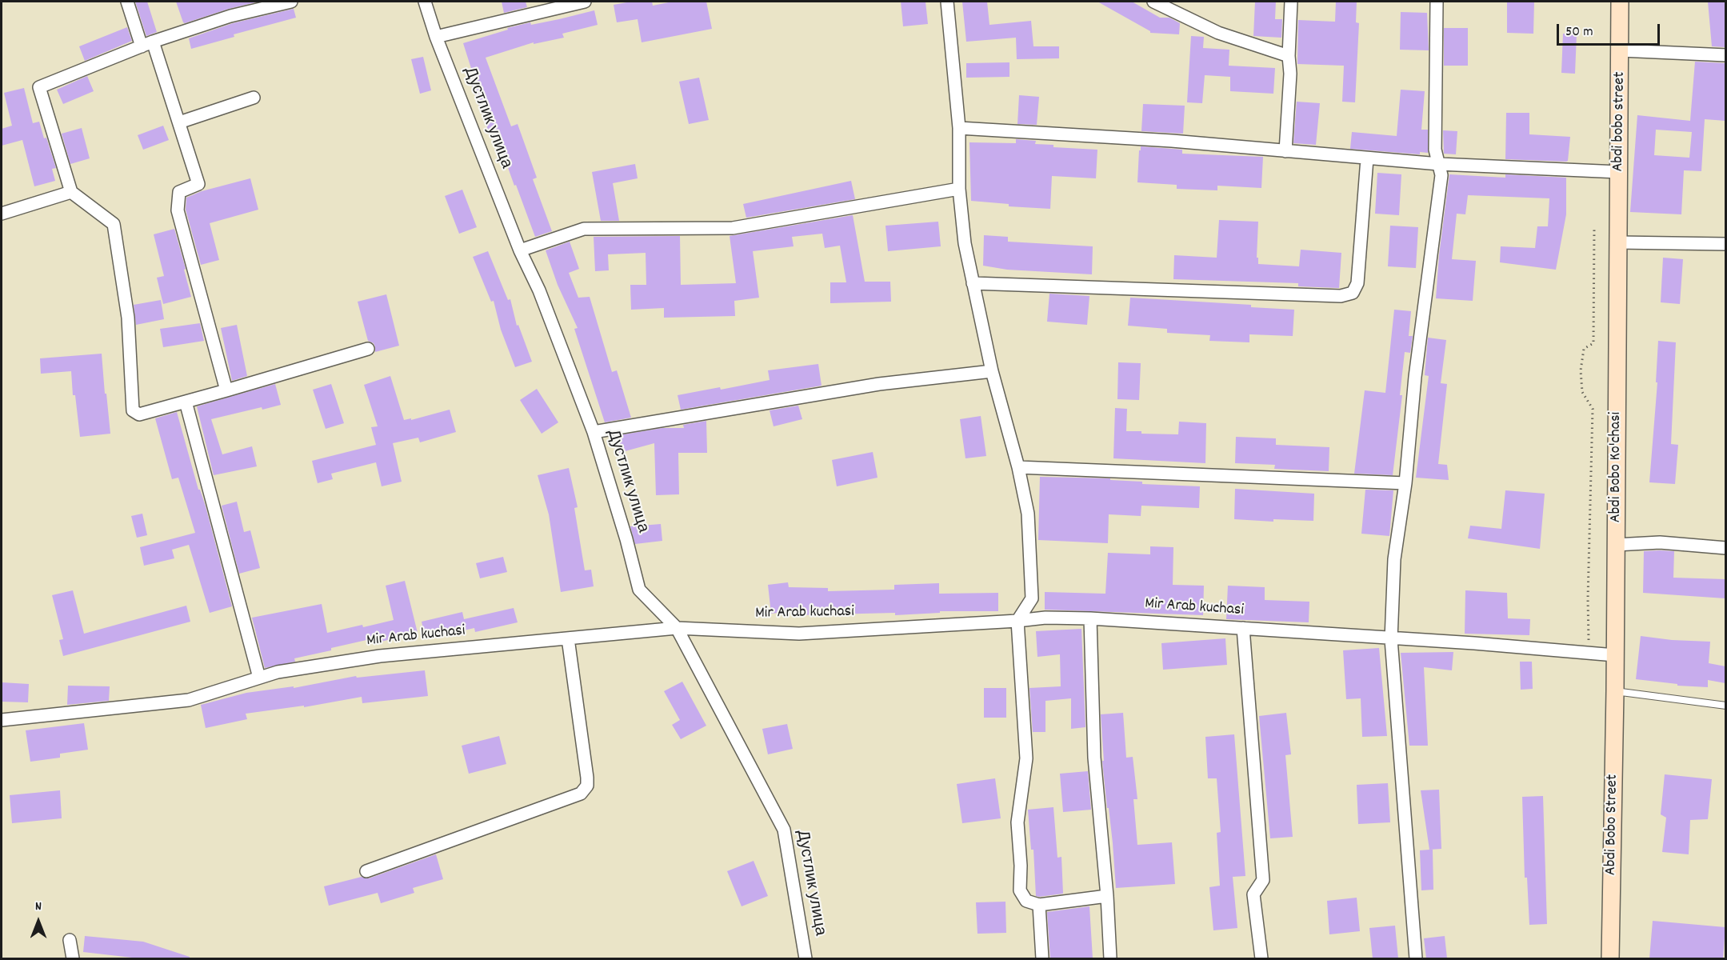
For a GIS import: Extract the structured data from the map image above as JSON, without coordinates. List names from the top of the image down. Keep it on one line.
{"streets":{"main road":["Abdi bobo street","Abdi Bobo Ko'chasi","Abdi Bobo Street"],"street":["Дустлик улица","Mir Arab kuchasi"]},"crossings":[["Дустлик улица","Mir Arab kuchasi"],["Abdi bobo street","Abdi Bobo Ko'chasi"],["Abdi Bobo Ko'chasi","Mir Arab kuchasi"],["Abdi Bobo Ko'chasi","Abdi Bobo Street"]],"scale_bar":"50 m","north":"top"}
